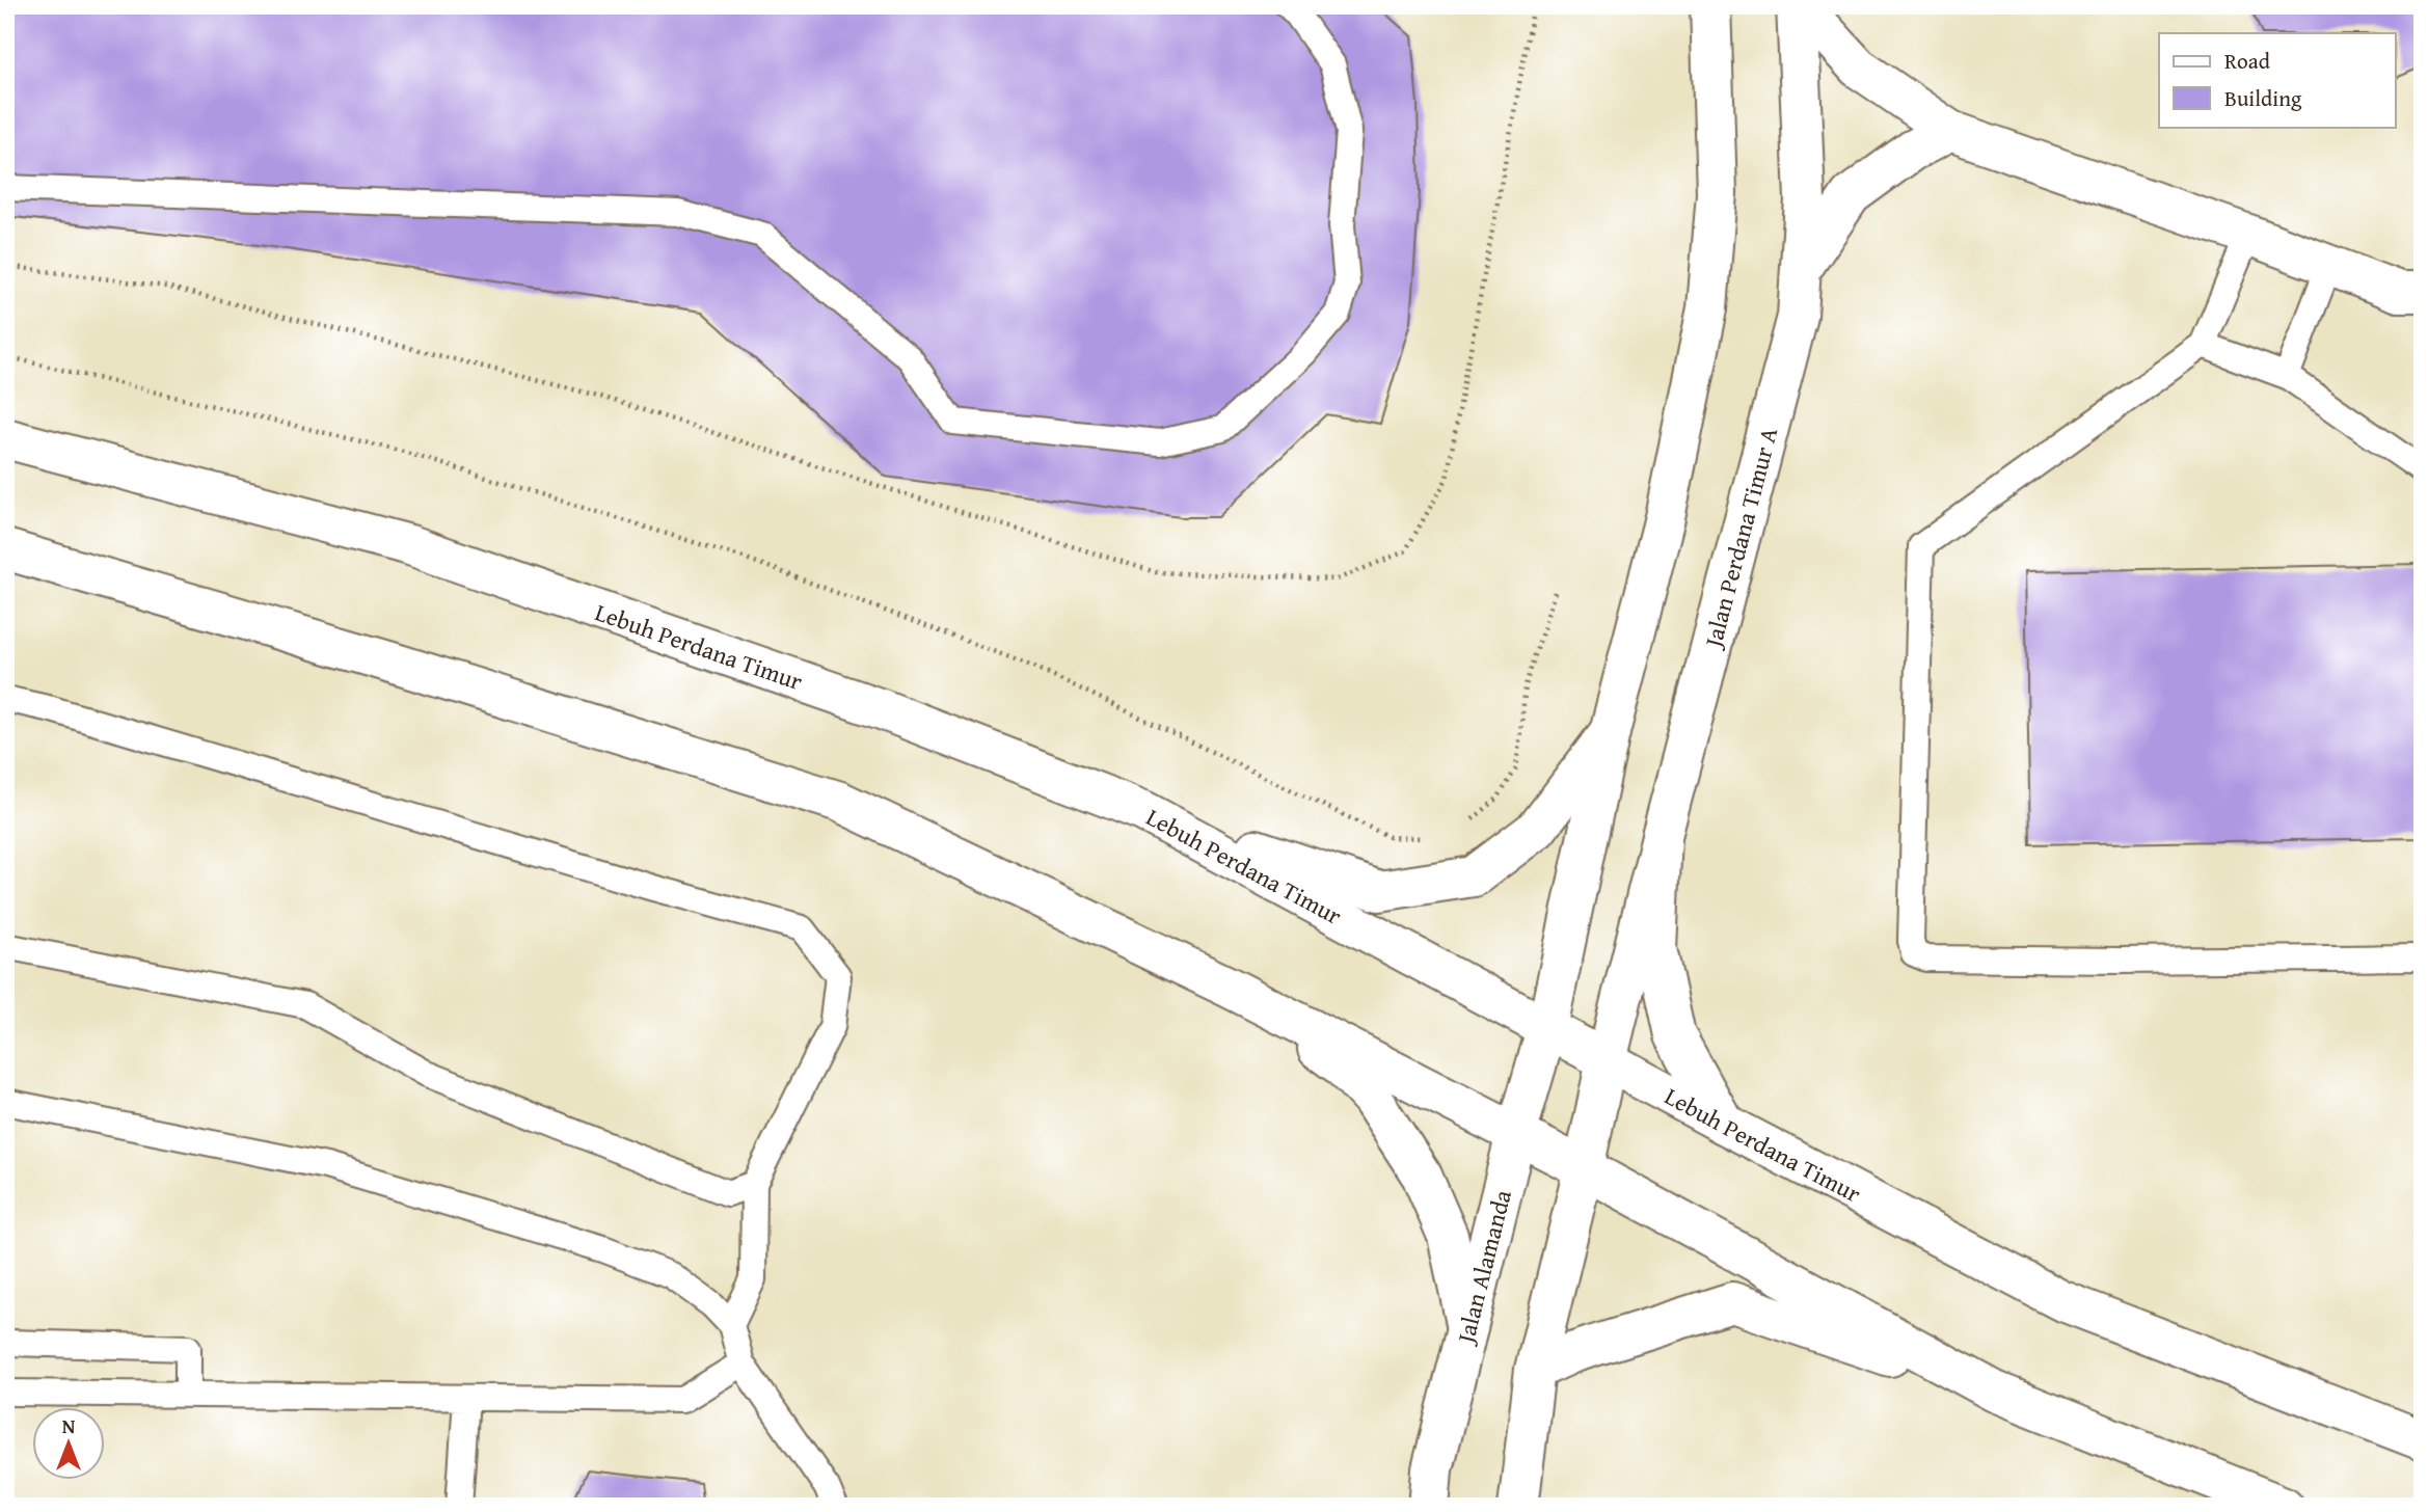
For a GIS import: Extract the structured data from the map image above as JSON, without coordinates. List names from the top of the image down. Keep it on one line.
{"streets":{"main road":["Jalan Perdana Timur A","Lebuh Perdana Timur","Jalan Alamanda"]},"crossings":[["Jalan Perdana Timur A","Lebuh Perdana Timur"],["Lebuh Perdana Timur","Jalan Alamanda"]],"legend":["Road","Building"],"north":"top"}
